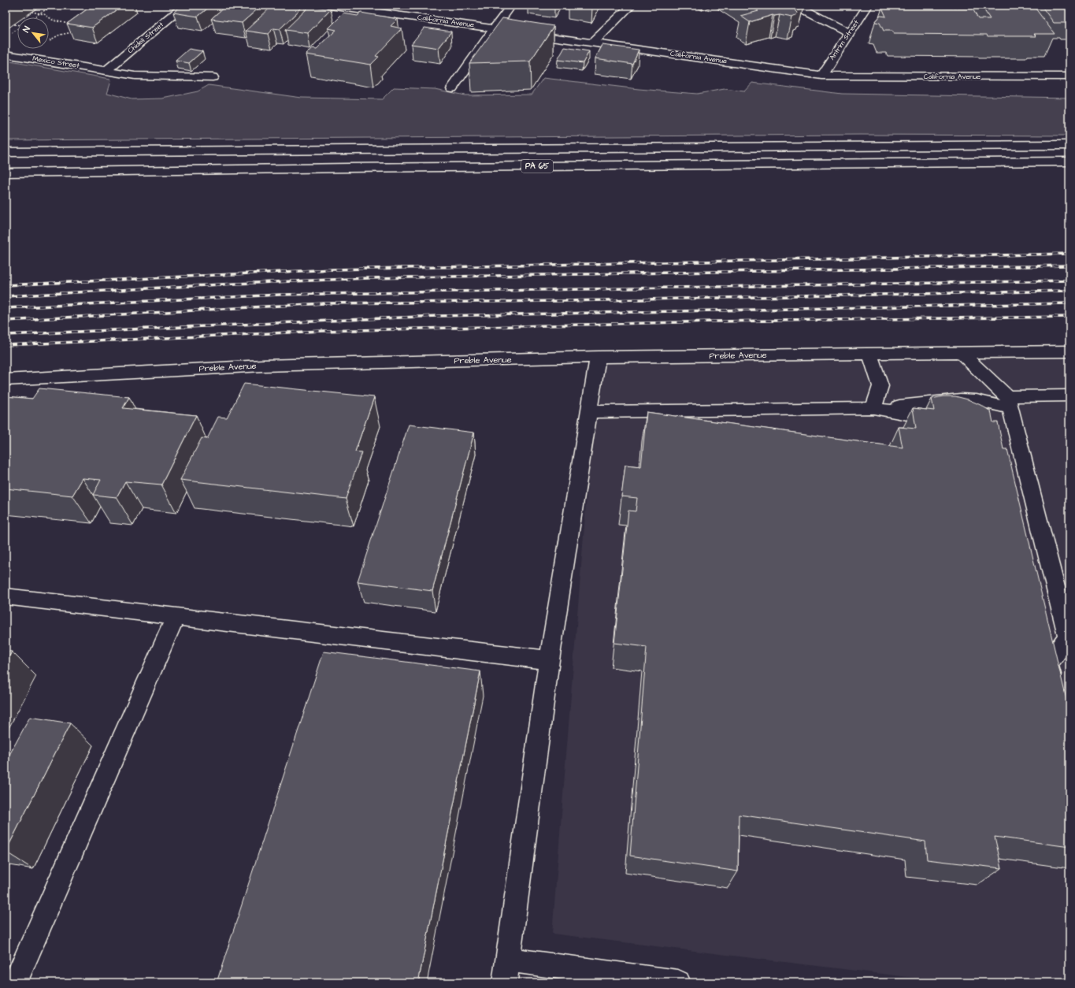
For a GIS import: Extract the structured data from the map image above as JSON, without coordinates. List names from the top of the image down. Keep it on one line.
{"streets":{"main road":["California Avenue","Chidell Street","Antrim Street","Mexico Street","PA 65","Preble Avenue"]},"crossings":[["California Avenue","Antrim Street"],["Chidell Street","Mexico Street"]],"north":"top left"}
